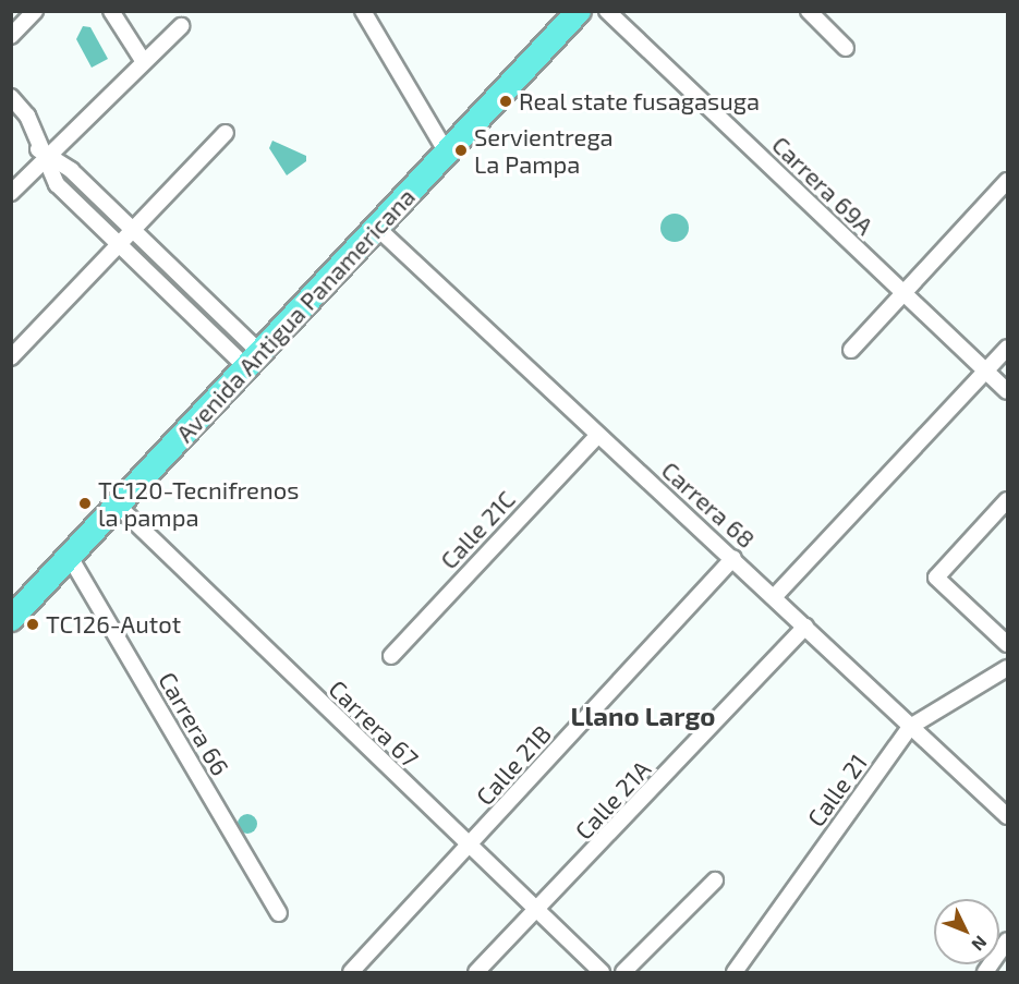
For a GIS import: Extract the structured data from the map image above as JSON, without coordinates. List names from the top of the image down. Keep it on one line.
{"streets":{"main road":["Avenida Antigua Panamericana"],"street":["Carrera 69A","Carrera 68","Calle 21C","Carrera 66","Carrera 67","Calle 21B","Calle 21","Calle 21A"]},"crossings":[["Avenida Antigua Panamericana","Carrera 68"],["Avenida Antigua Panamericana","Carrera 66"],["Avenida Antigua Panamericana","Carrera 67"],["Carrera 68","Calle 21C"],["Carrera 68","Calle 21B"],["Carrera 68","Calle 21"],["Carrera 68","Calle 21A"],["Carrera 67","Calle 21B"],["Carrera 67","Calle 21A"]],"districts":["Llano Largo"],"places":["Real state fusagasuga","Servientrega La Pampa","TC120-Tecnifrenos la pampa","TC126-Autot"],"north":"bottom right"}
